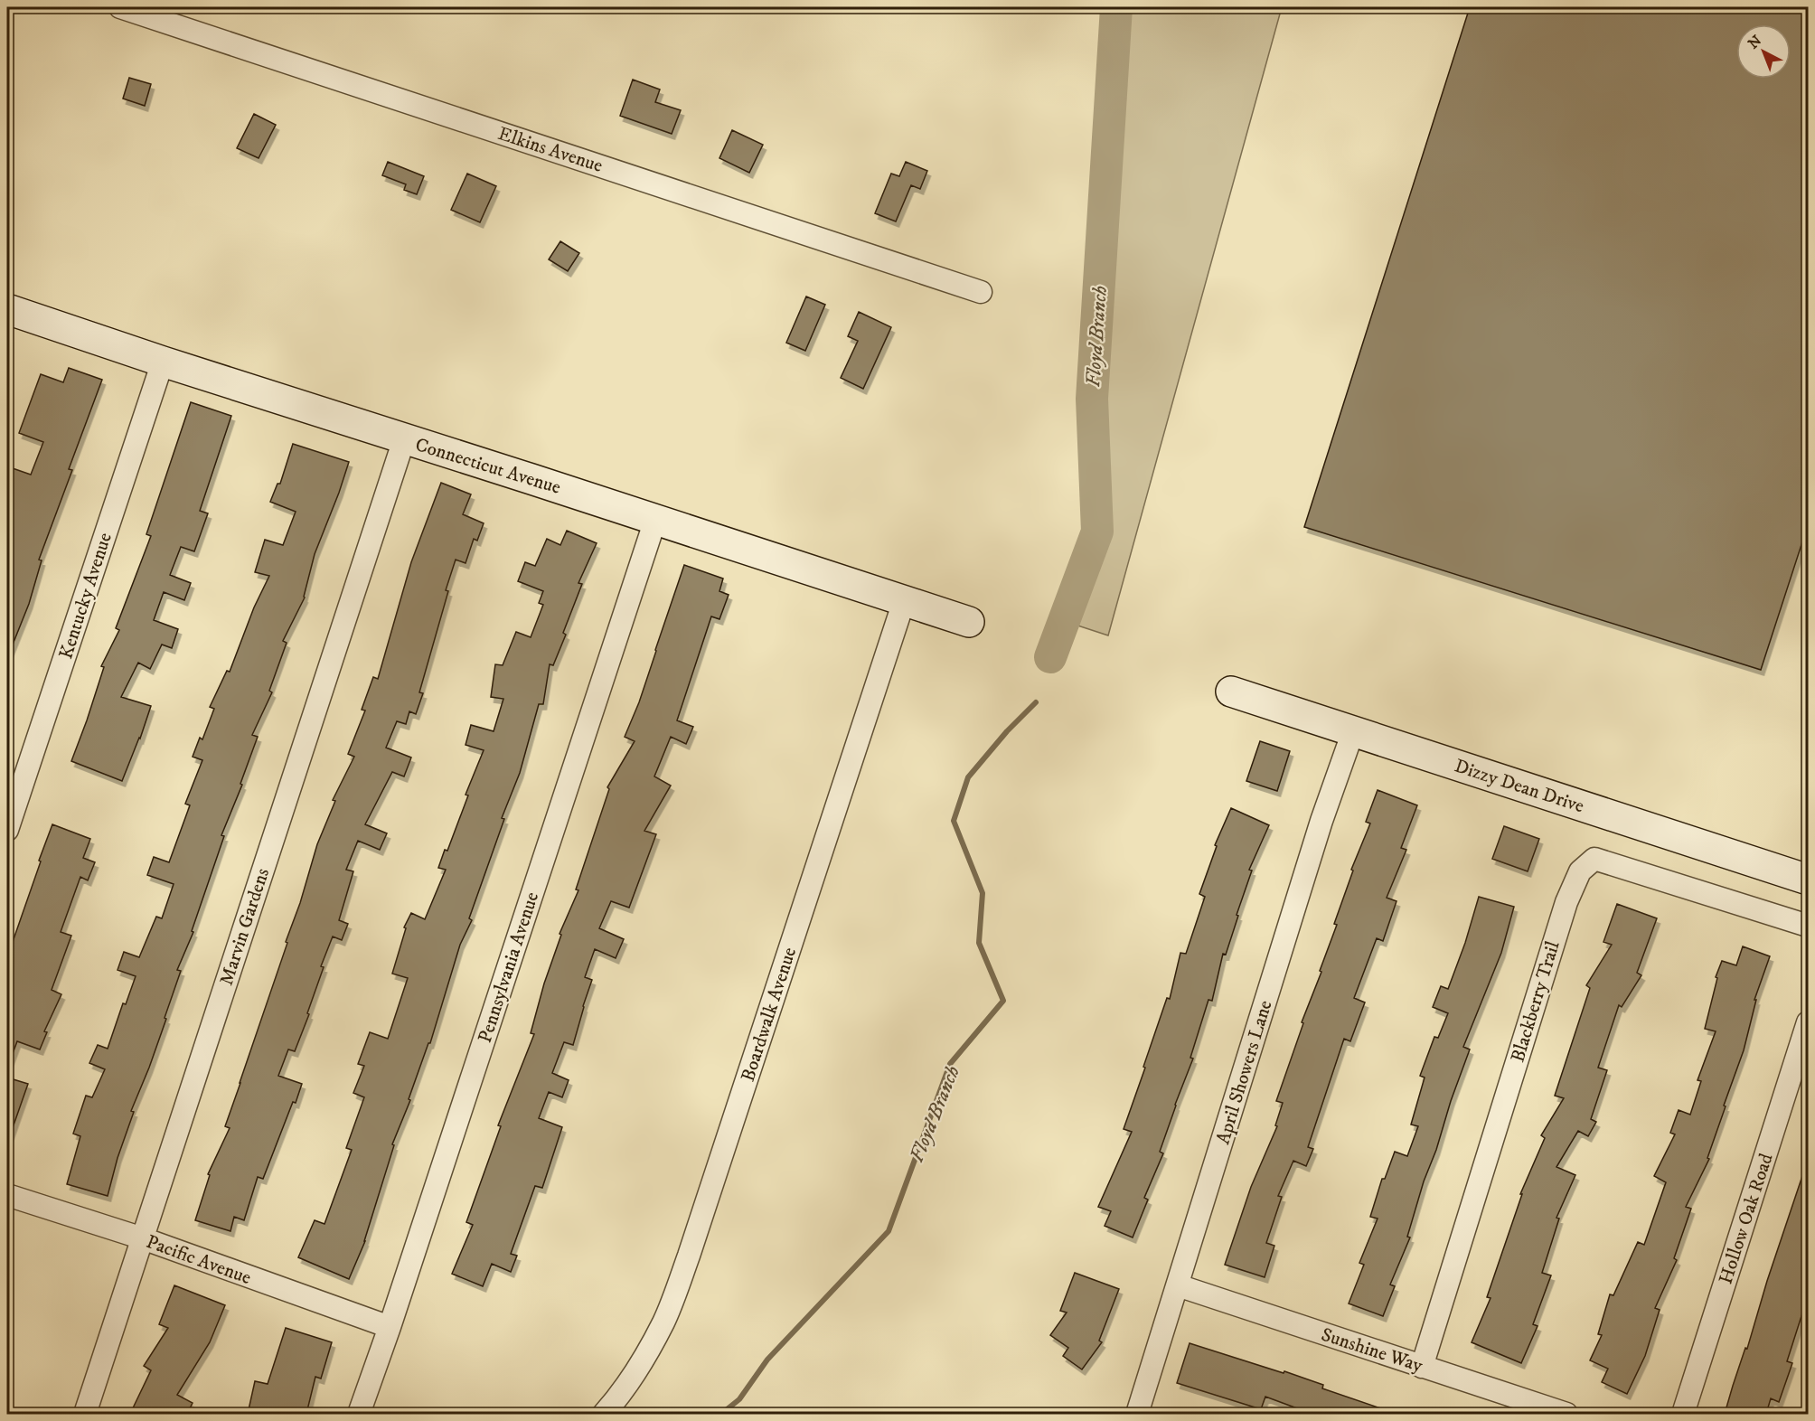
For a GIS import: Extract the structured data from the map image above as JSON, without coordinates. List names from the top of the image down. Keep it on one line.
{"streets":{"street":["Elkins Avenue","Connecticut Avenue","Kentucky Avenue","Dizzy Dean Drive","Marvin Gardens","Pennsylvania Avenue","Blackberry Trail","Boardwalk Avenue","April Showers Lane","Hollow Oak Road","Pacific Avenue","Sunshine Way"]},"crossings":[["Connecticut Avenue","Kentucky Avenue"],["Connecticut Avenue","Marvin Gardens"],["Connecticut Avenue","Pennsylvania Avenue"],["Connecticut Avenue","Boardwalk Avenue"],["Dizzy Dean Drive","April Showers Lane"],["Marvin Gardens","Pacific Avenue"],["Pennsylvania Avenue","Pacific Avenue"],["Blackberry Trail","Sunshine Way"],["April Showers Lane","Sunshine Way"]],"water":["Floyd Branch"],"north":"top left"}
